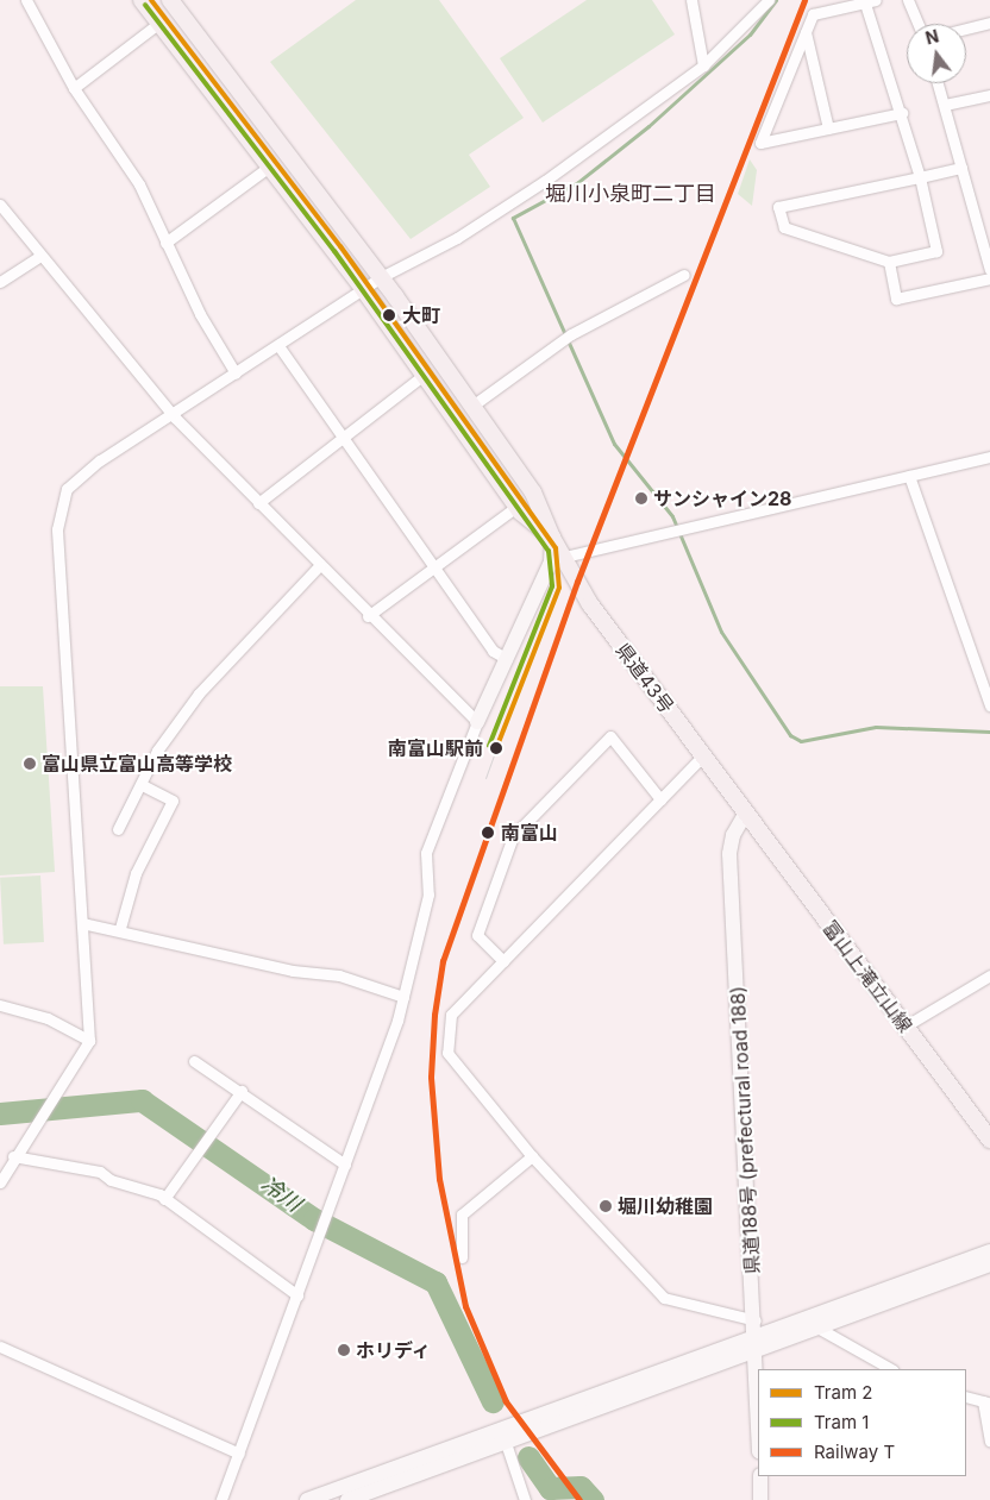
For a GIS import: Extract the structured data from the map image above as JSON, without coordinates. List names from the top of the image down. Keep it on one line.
{"streets":{"main road":["県道43号","富山上滝立山線"],"street":["県道188号 (prefectural road 188)"]},"crossings":[["県道43号","富山上滝立山線"],["県道43号","県道188号 (prefectural road 188)"],["富山上滝立山線","県道188号 (prefectural road 188)"]],"districts":["堀川小泉町二丁目"],"water":["冷川"],"places":["大町","サンシャイン28","南富山駅前","富山県立富山高等学校","南富山","堀川幼稚園","ホリディ"],"lines":["tram line 2","rail line T","tram line 1"],"legend":["Tram 2","Tram 1","Railway T"],"north":"top"}
